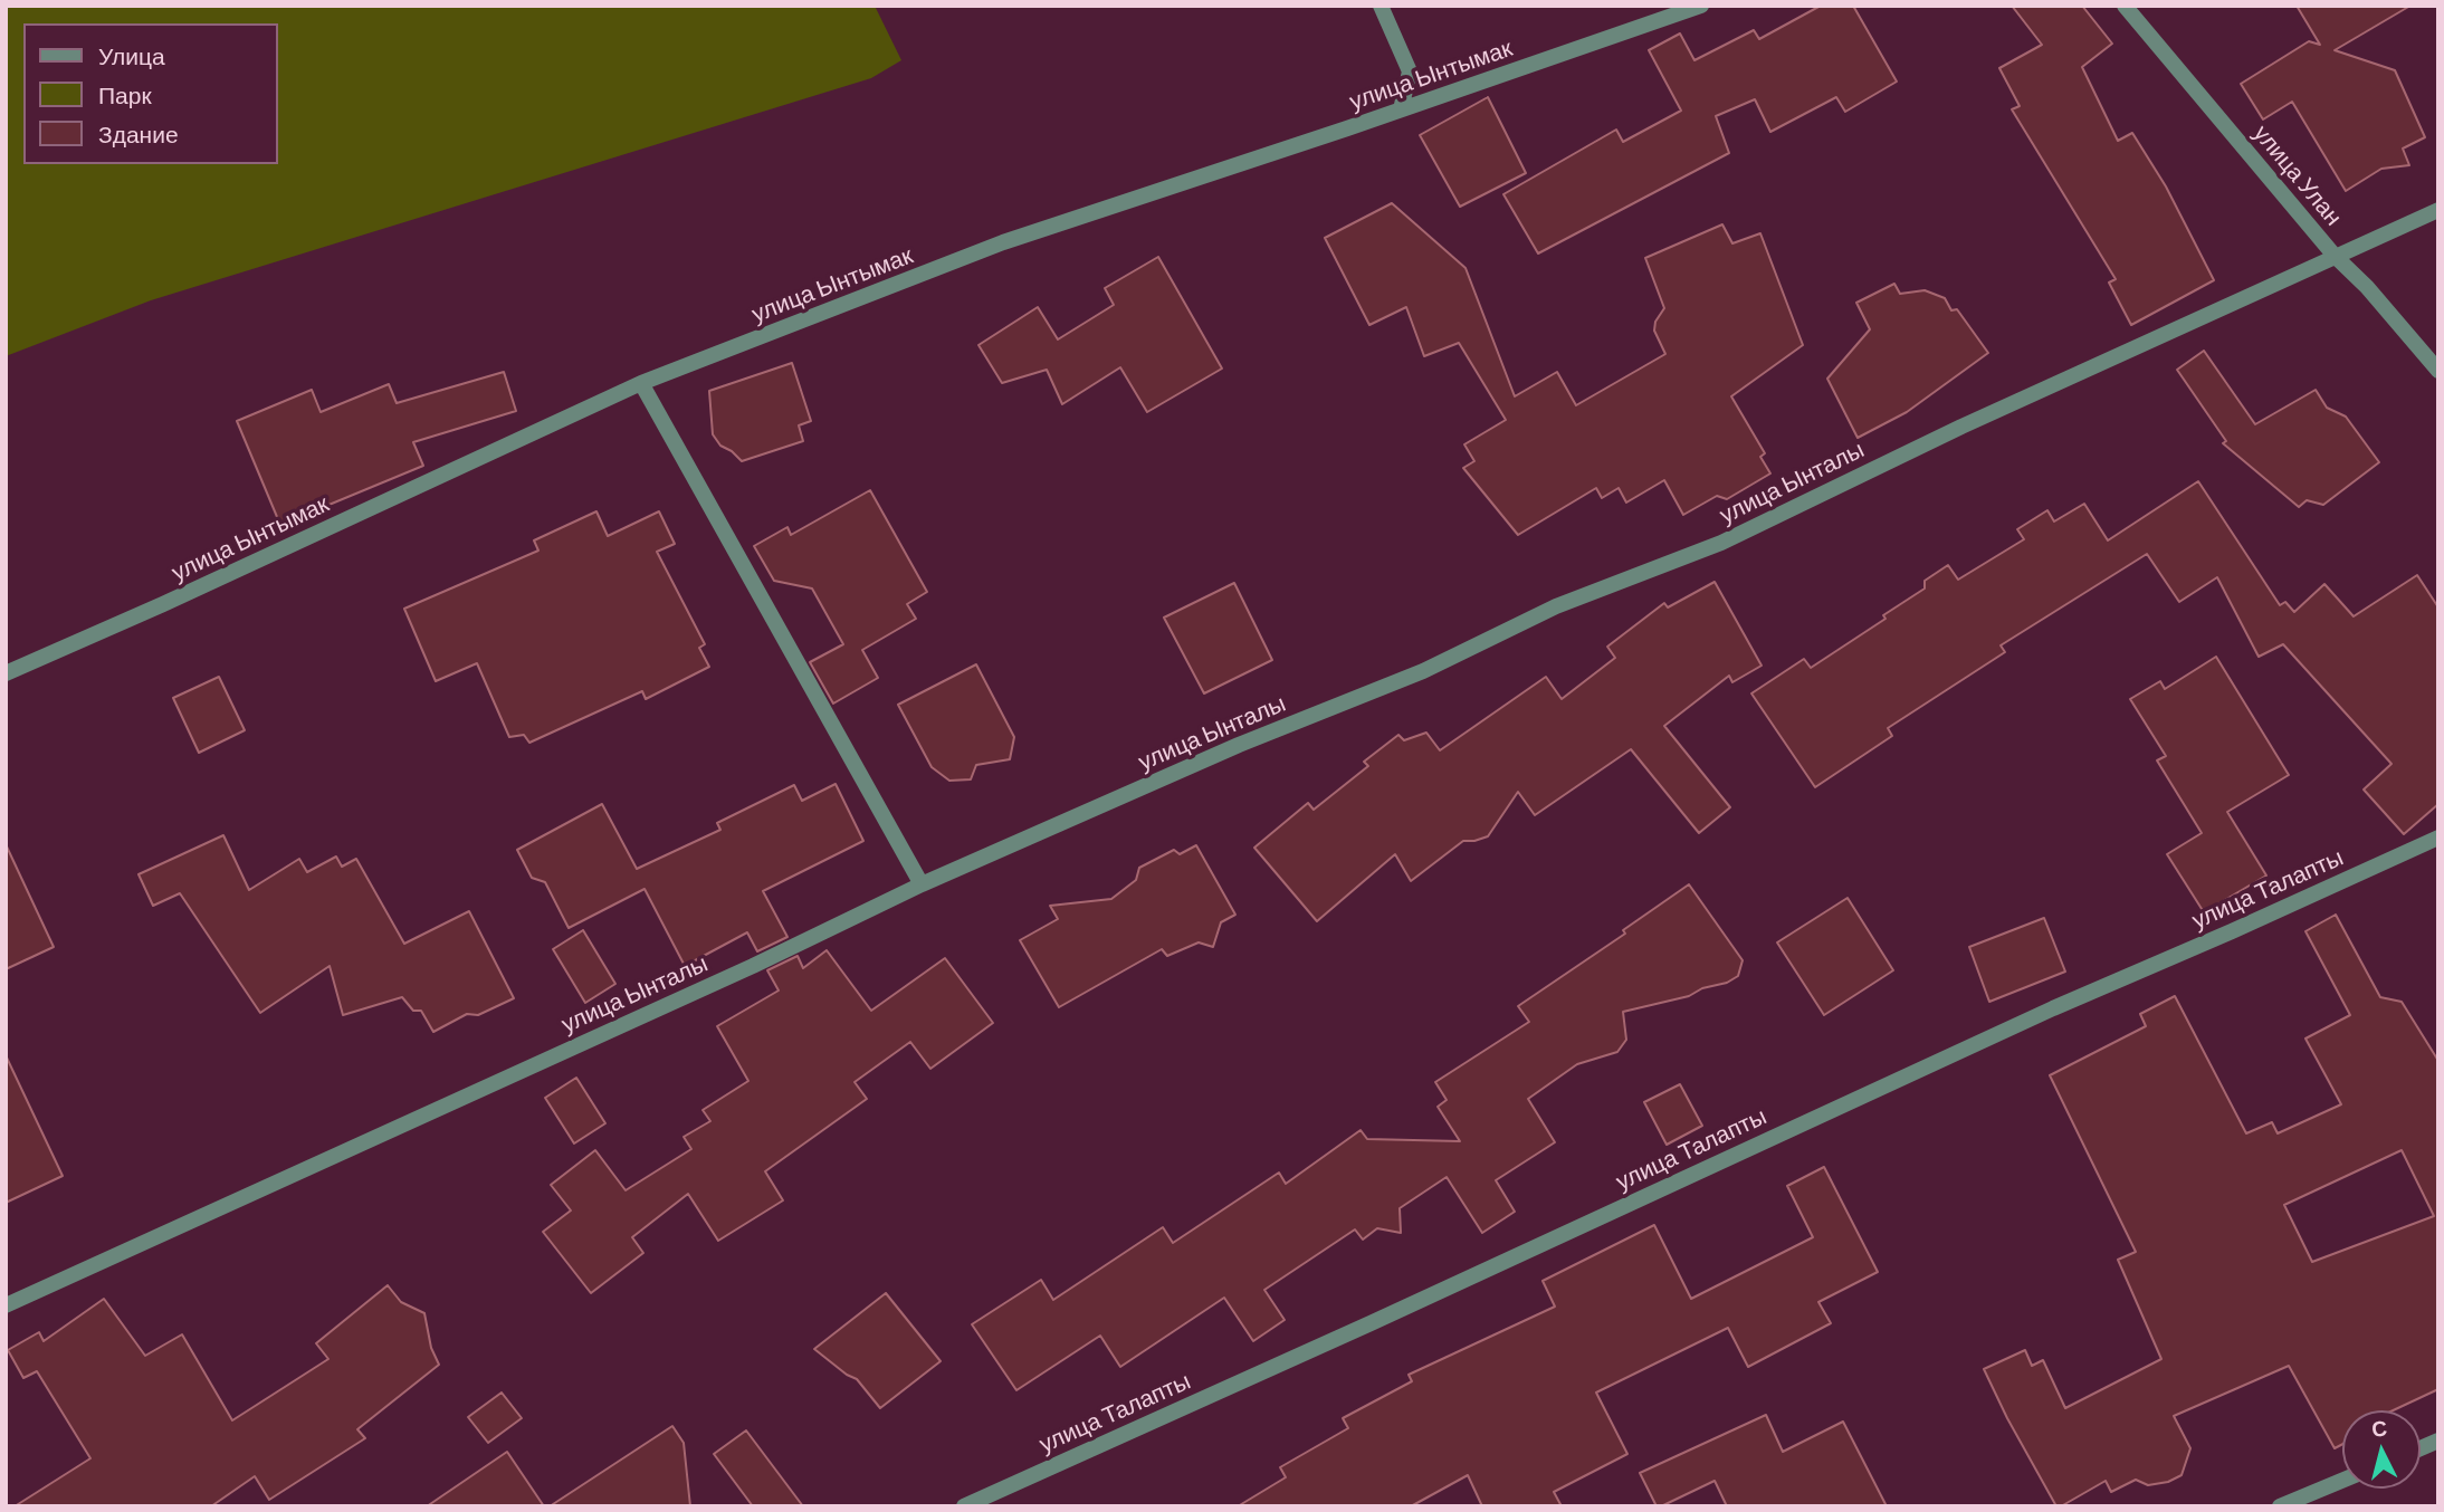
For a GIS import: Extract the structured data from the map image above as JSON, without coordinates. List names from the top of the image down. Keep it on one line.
{"streets":{"street":["улица Ынтымак","улица Улан","улица Ынталы","улица Талапты"]},"crossings":[["улица Улан","улица Ынталы"]],"legend":["Улица","Парк","Здание"],"north":"top"}
